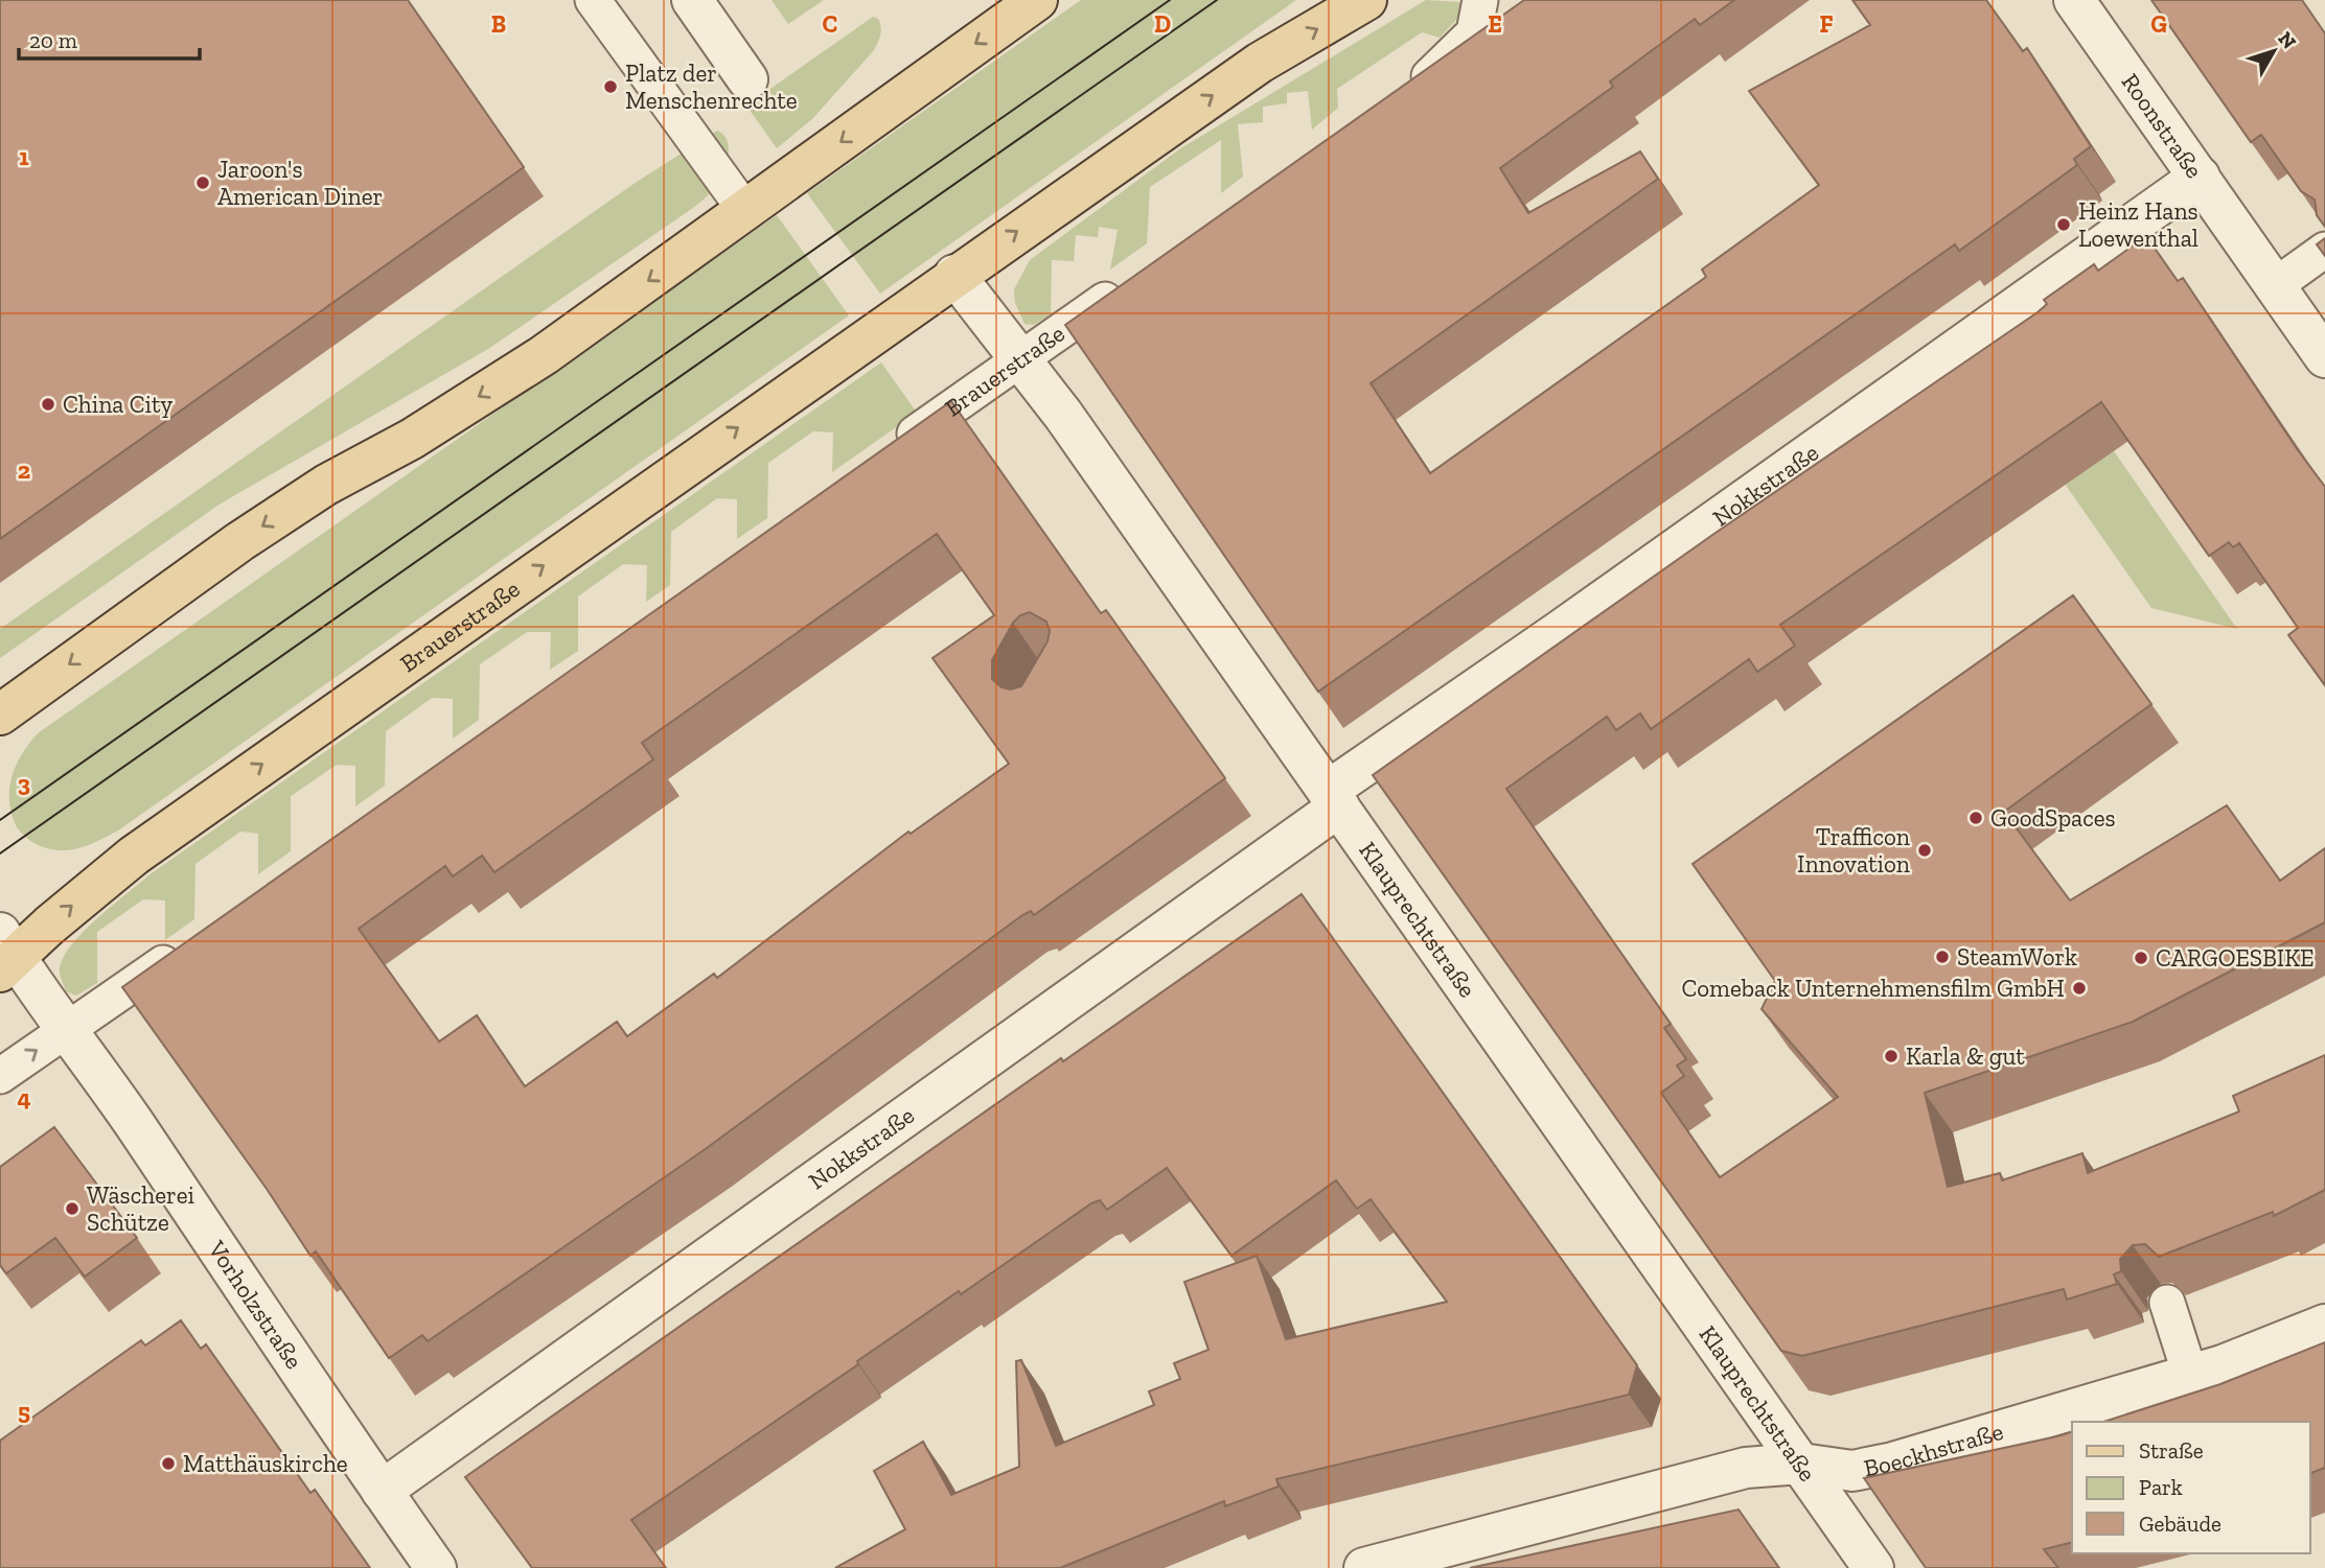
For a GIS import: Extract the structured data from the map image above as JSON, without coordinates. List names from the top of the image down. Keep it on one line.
{"streets":{"main road":["Brauerstraße"],"street":["Roonstraße","Nokkstraße","Klauprechtstraße","Vorholzstraße","Boeckhstraße"]},"crossings":[["Roonstraße","Nokkstraße"],["Brauerstraße","Klauprechtstraße"],["Brauerstraße","Vorholzstraße"],["Nokkstraße","Klauprechtstraße"],["Nokkstraße","Vorholzstraße"],["Klauprechtstraße","Boeckhstraße"]],"places":["Platz der Menschenrechte","Jaroon's American Diner","Heinz Hans Loewenthal","China City","GoodSpaces","Trafficon Innovation","SteamWork","CARGOESBIKE","Comeback Unternehmensfilm GmbH","Karla & gut","Wäscherei Schütze","Matthäuskirche"],"legend":["Straße","Park","Gebäude"],"scale_bar":"20 m","north":"top right","grid":{"columns":["B","C","D","E","F","G"],"rows":["1","2","3","4","5"]}}
